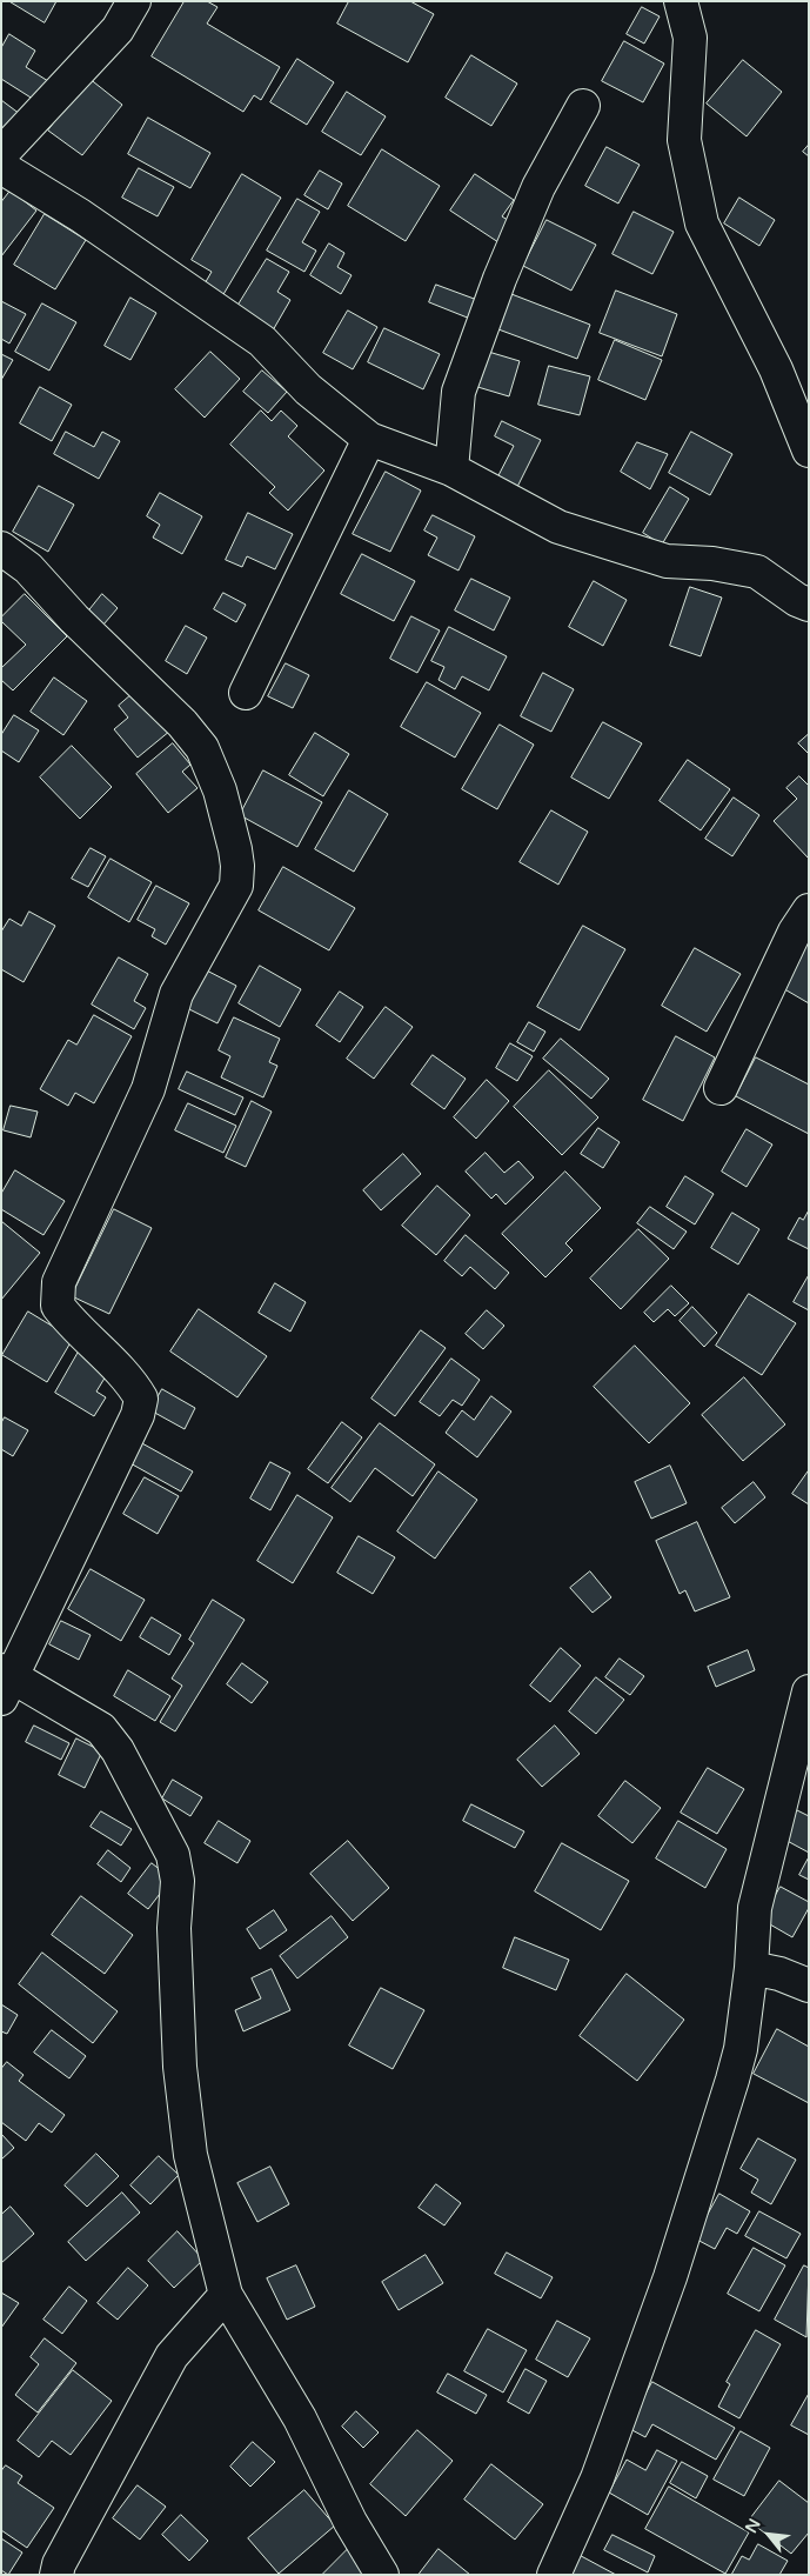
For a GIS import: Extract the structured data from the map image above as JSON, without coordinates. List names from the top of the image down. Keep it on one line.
{"north":"top left"}
